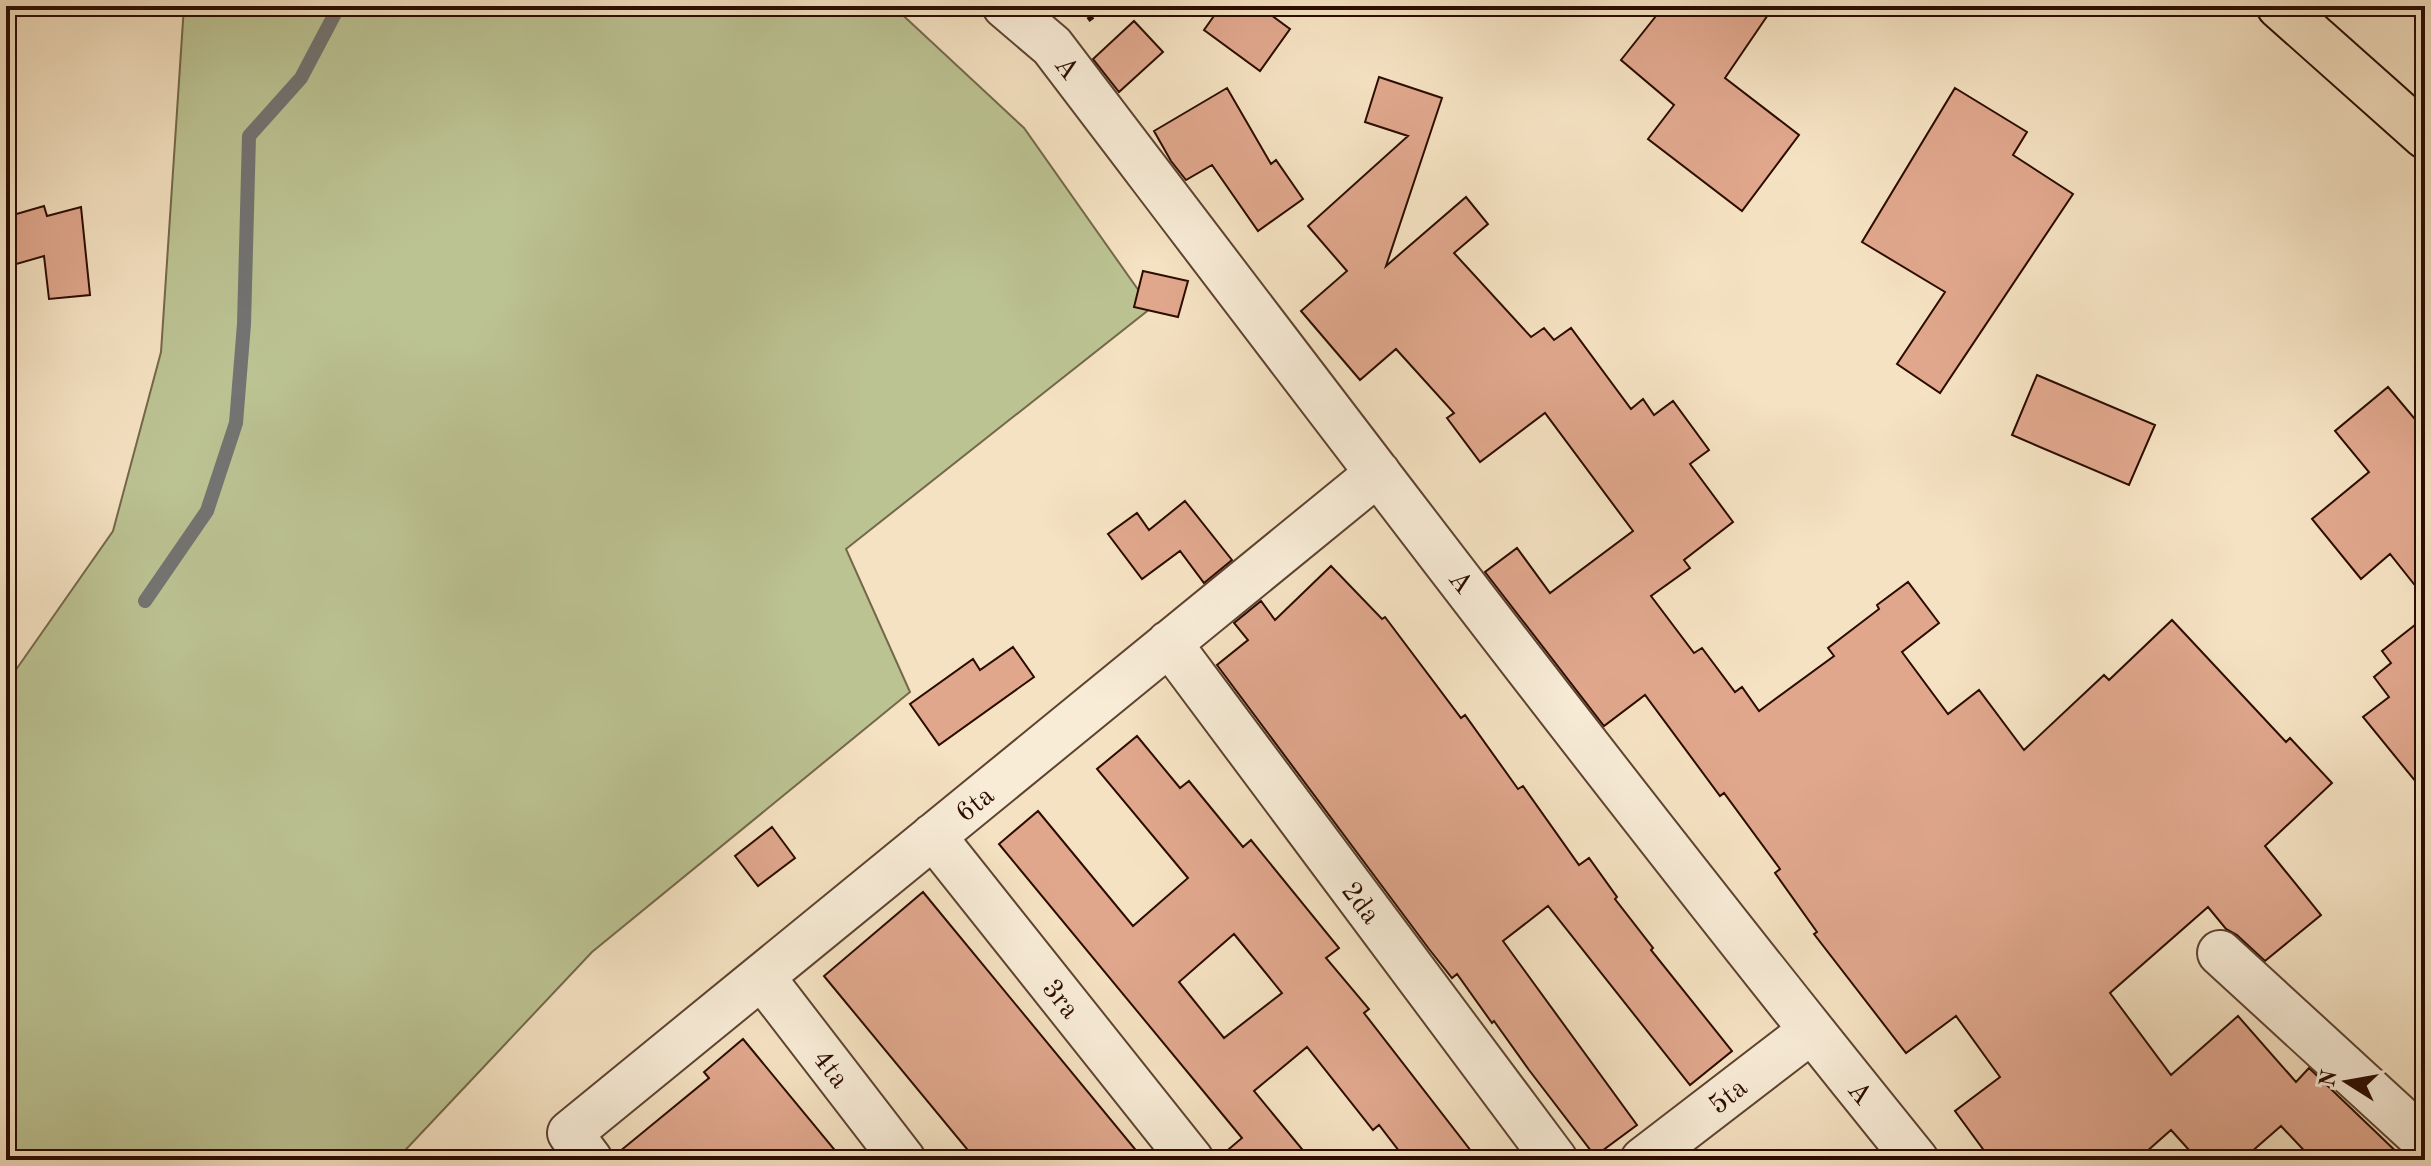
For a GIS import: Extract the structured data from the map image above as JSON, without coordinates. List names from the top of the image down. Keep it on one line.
{"streets":{"street":["A","6ta","2da","3ra","4ta","5ta"]},"crossings":[["A","6ta"],["A","5ta"],["6ta","2da"],["6ta","3ra"],["6ta","4ta"]],"north":"left"}
